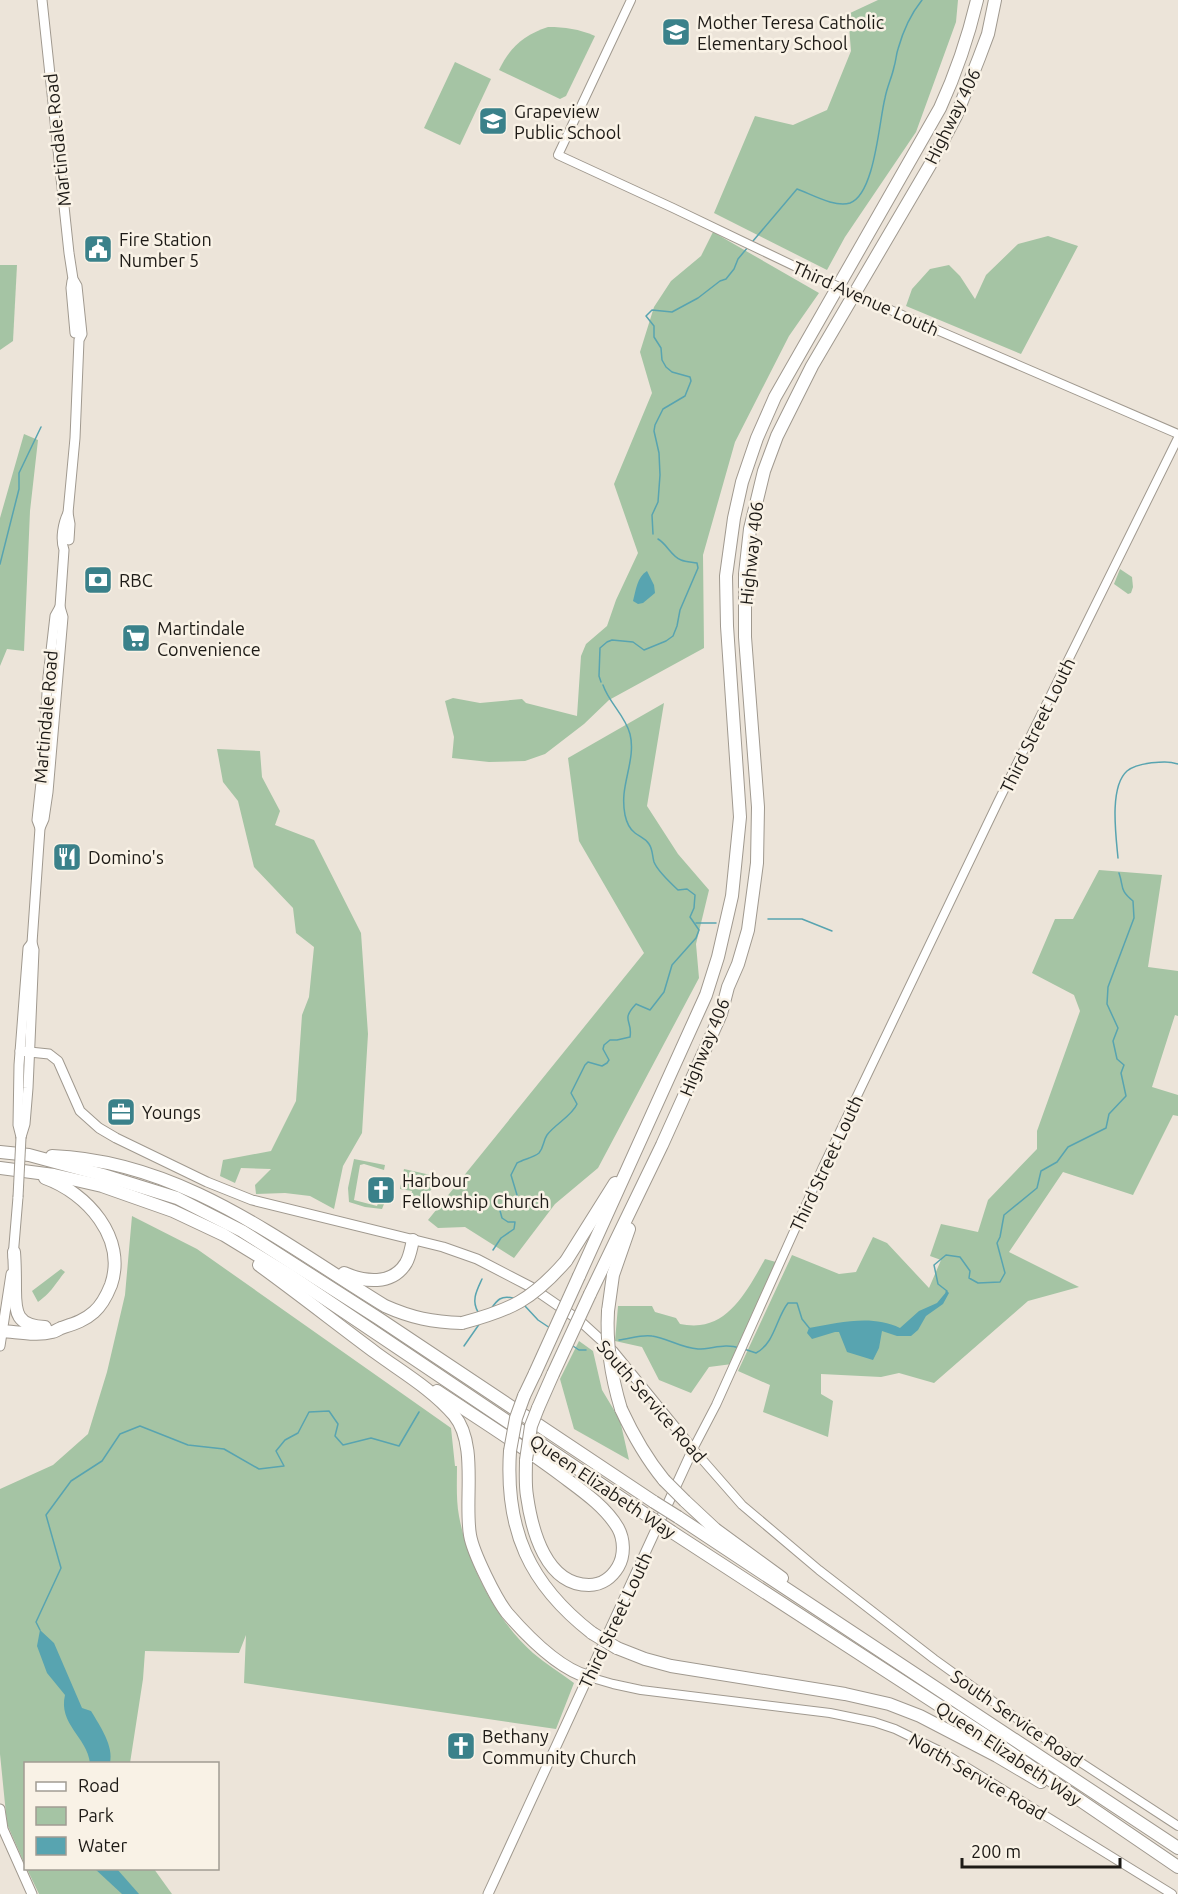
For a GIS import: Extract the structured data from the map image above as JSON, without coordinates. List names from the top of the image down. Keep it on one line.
{"streets":{"highway":["Highway 406","Queen Elizabeth Way"],"main road":["Martindale Road","Third Street Louth","South Service Road"],"street":["Third Avenue Louth","North Service Road"]},"crossings":[["Martindale Road","South Service Road"],["Third Avenue Louth","Third Street Louth"],["Third Street Louth","South Service Road"],["Third Street Louth","North Service Road"]],"places":{"school or university":["Mother Teresa Catholic Elementary School","Grapeview Public School"],"public building":["Fire Station Number 5"],"bank":["RBC"],"supermarket":["Martindale Convenience"],"restaurant":["Domino's"],"office":["Youngs"],"church":["Harbour Fellowship Church","Bethany Community Church"]},"legend":["Road","Park","Water"],"scale_bar":"200 m"}
